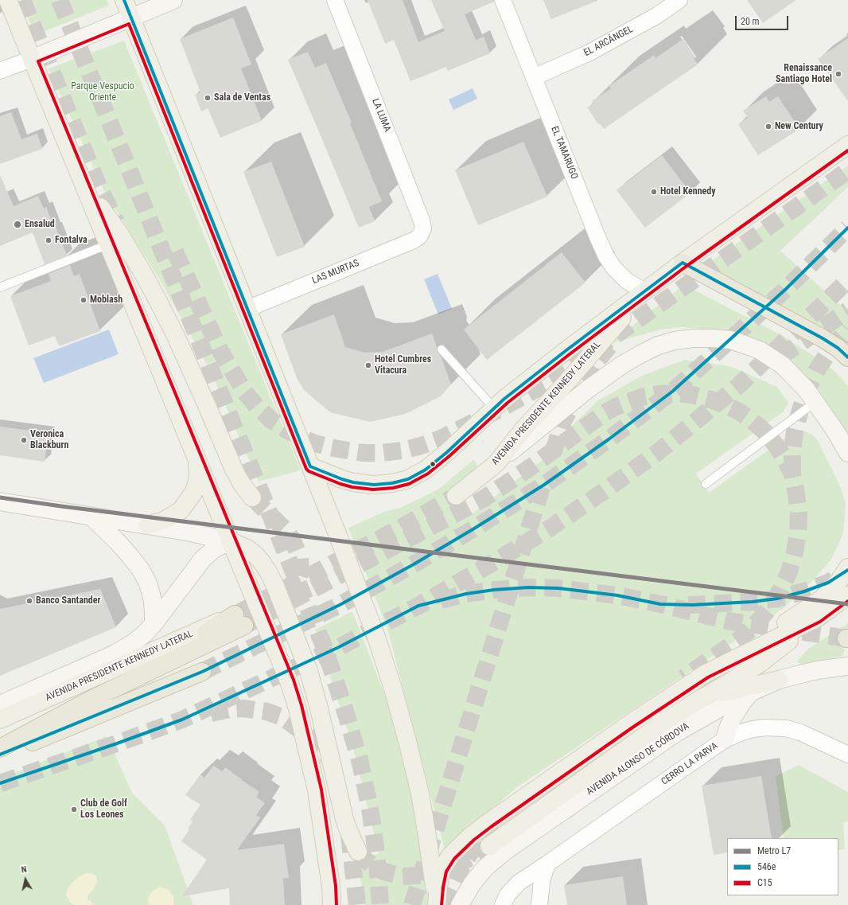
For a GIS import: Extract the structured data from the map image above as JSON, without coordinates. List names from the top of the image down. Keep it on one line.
{"streets":{"main road":["AVENIDA PRESIDENTE KENNEDY LATERAL","AVENIDA ALONSO DE CÓRDOVA"],"street":["EL ARCÁNGEL","LA LUMA","EL TAMARUGO","LAS MURTAS","CERRO LA PARVA"]},"crossings":[["EL ARCÁNGEL","EL TAMARUGO"],["LA LUMA","LAS MURTAS"],["EL TAMARUGO","AVENIDA PRESIDENTE KENNEDY LATERAL"]],"parks":["Parque Vespucio Oriente"],"places":["Renaissance Santiago Hotel","Sala de Ventas","New Century","Hotel Kennedy","Ensalud","Fontalva","Moblash","Hotel Cumbres Vitacura","Veronica Blackburn","Banco Santander","Club de Golf Los Leones"],"lines":["transit line 546e","transit line C15","metro line L7"],"legend":["Metro L7","546e","C15"],"scale_bar":"20 m","north":"top"}
